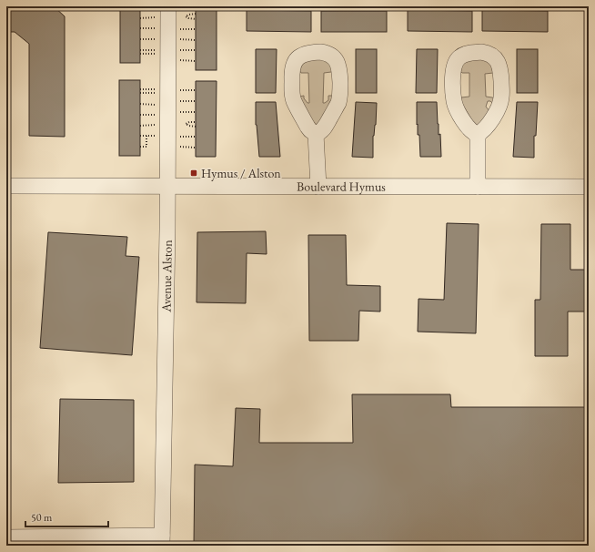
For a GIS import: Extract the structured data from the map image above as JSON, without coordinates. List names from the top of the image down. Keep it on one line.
{"streets":{"street":["Boulevard Hymus","Avenue Alston"]},"crossings":[["Boulevard Hymus","Avenue Alston"]],"places":{"transit":["Hymus / Alston"]},"scale_bar":"50 m"}
